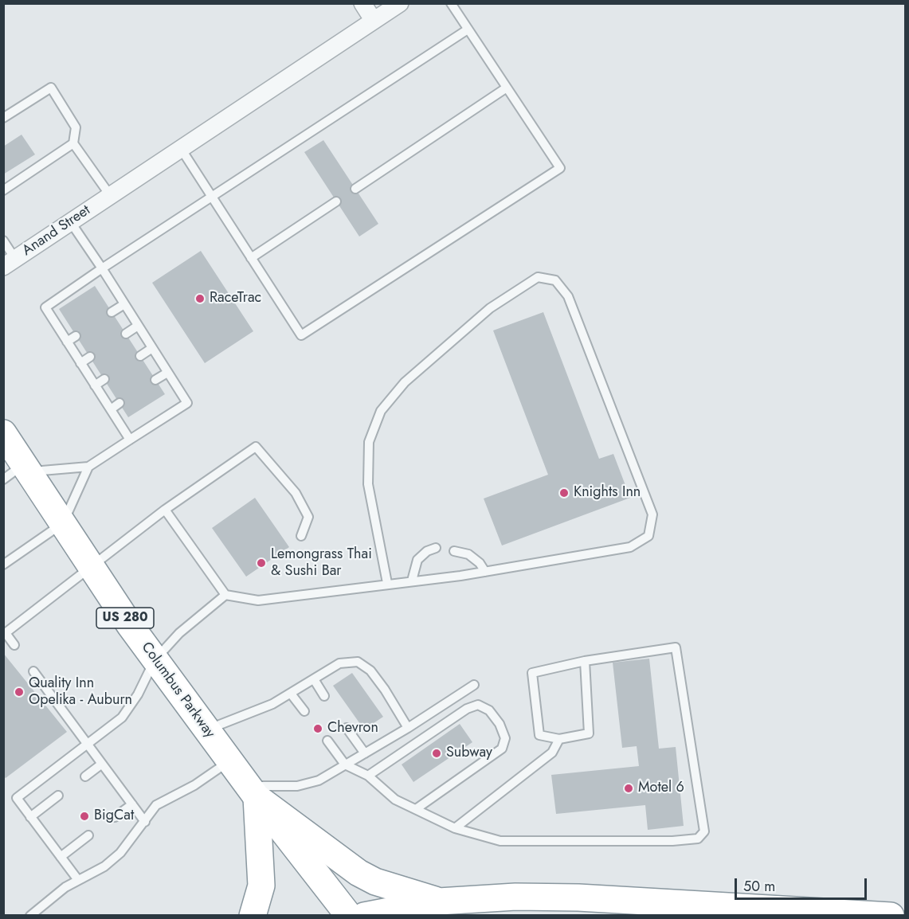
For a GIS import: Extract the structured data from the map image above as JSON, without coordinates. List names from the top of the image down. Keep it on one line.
{"streets":{"highway":["US 280","Columbus Parkway"],"street":["Anand Street"]},"crossings":[["US 280","Columbus Parkway"]],"places":["RaceTrac","Knights Inn","Lemongrass Thai & Sushi Bar","Quality Inn Opelika - Auburn","Chevron","Subway","Motel 6","BigCat"],"scale_bar":"50 m"}
